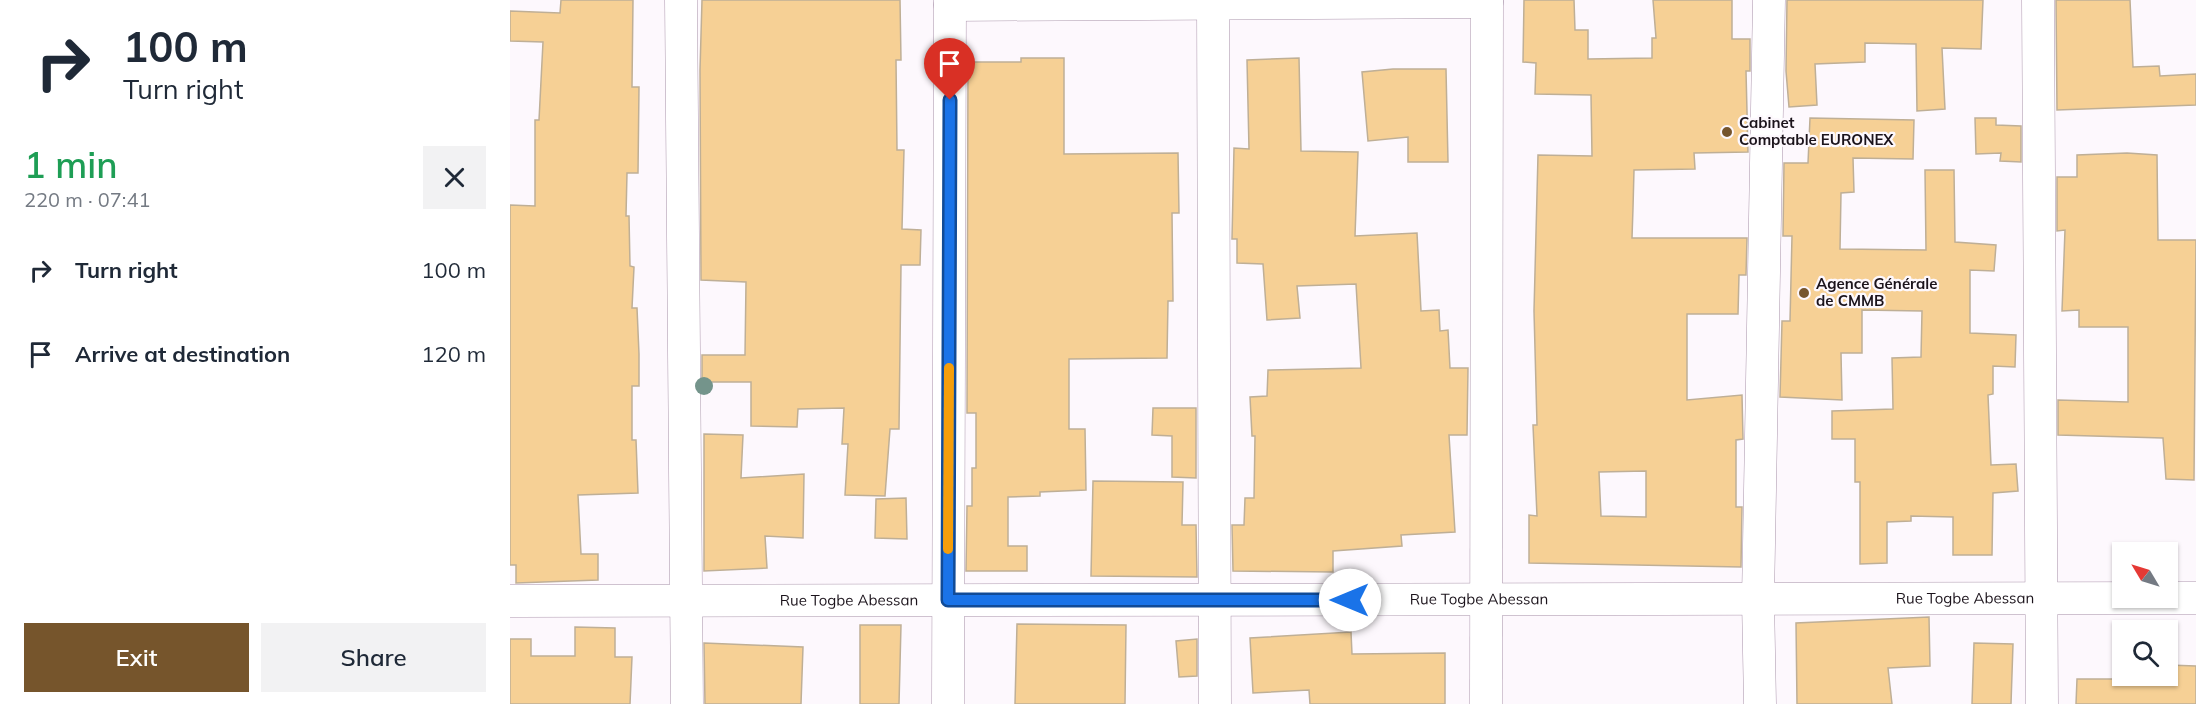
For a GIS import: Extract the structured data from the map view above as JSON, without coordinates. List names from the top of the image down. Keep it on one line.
{"streets":{"street":["Rue Togbe Abessan"]},"places":["Cabinet Comptable EURONEX","Agence Générale de CMMB"],"north":"top left","page":{"turn":["100 m","Turn right"],"heading":["1 min","220 m · 07:41"],"list":[{"name":"Turn right","value":"100 m"},{"name":"Arrive at destination","value":"120 m"}],"buttons":["Exit","Share"]}}
